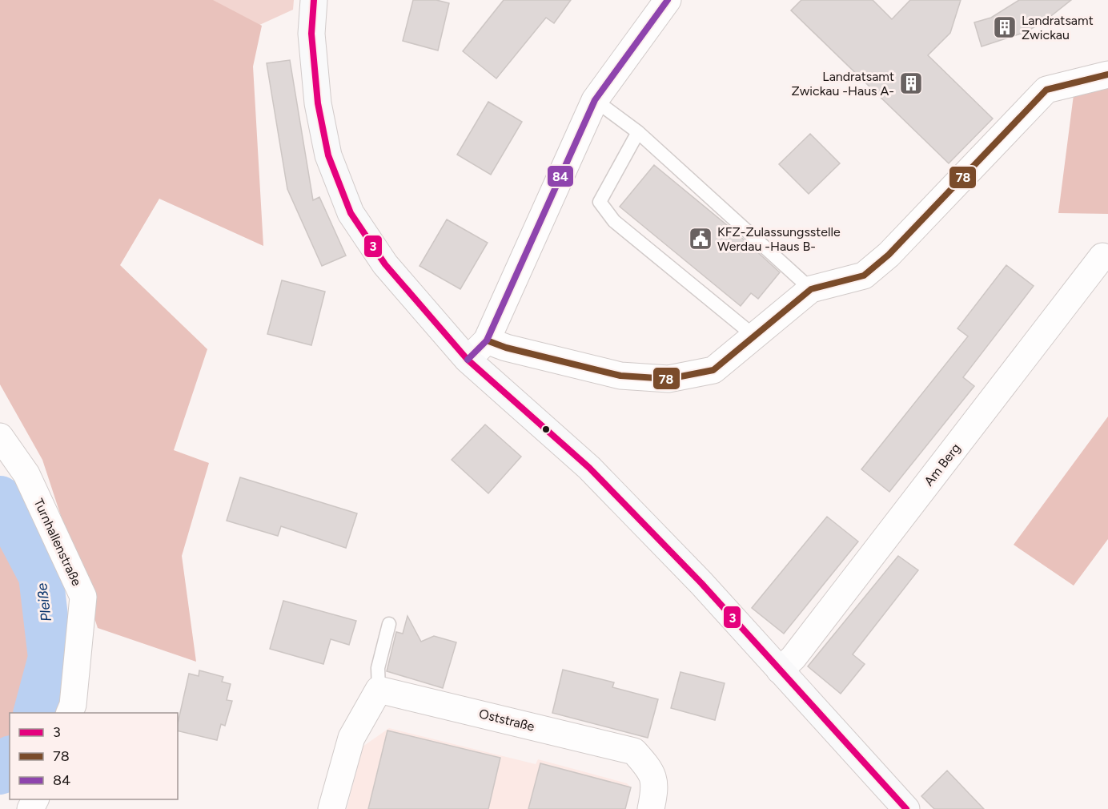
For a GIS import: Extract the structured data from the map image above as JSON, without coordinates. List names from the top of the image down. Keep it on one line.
{"streets":{"street":["Am Berg","Turnhallenstraße","Oststraße"]},"water":["Pleiße"],"places":{"building":["Landratsamt Zwickau","Landratsamt Zwickau -Haus A-"],"public building":["KFZ-Zulassungsstelle Werdau -Haus B-"]},"lines":["transit line 3","transit line 84","transit line 78"],"legend":["3","78","84"]}
